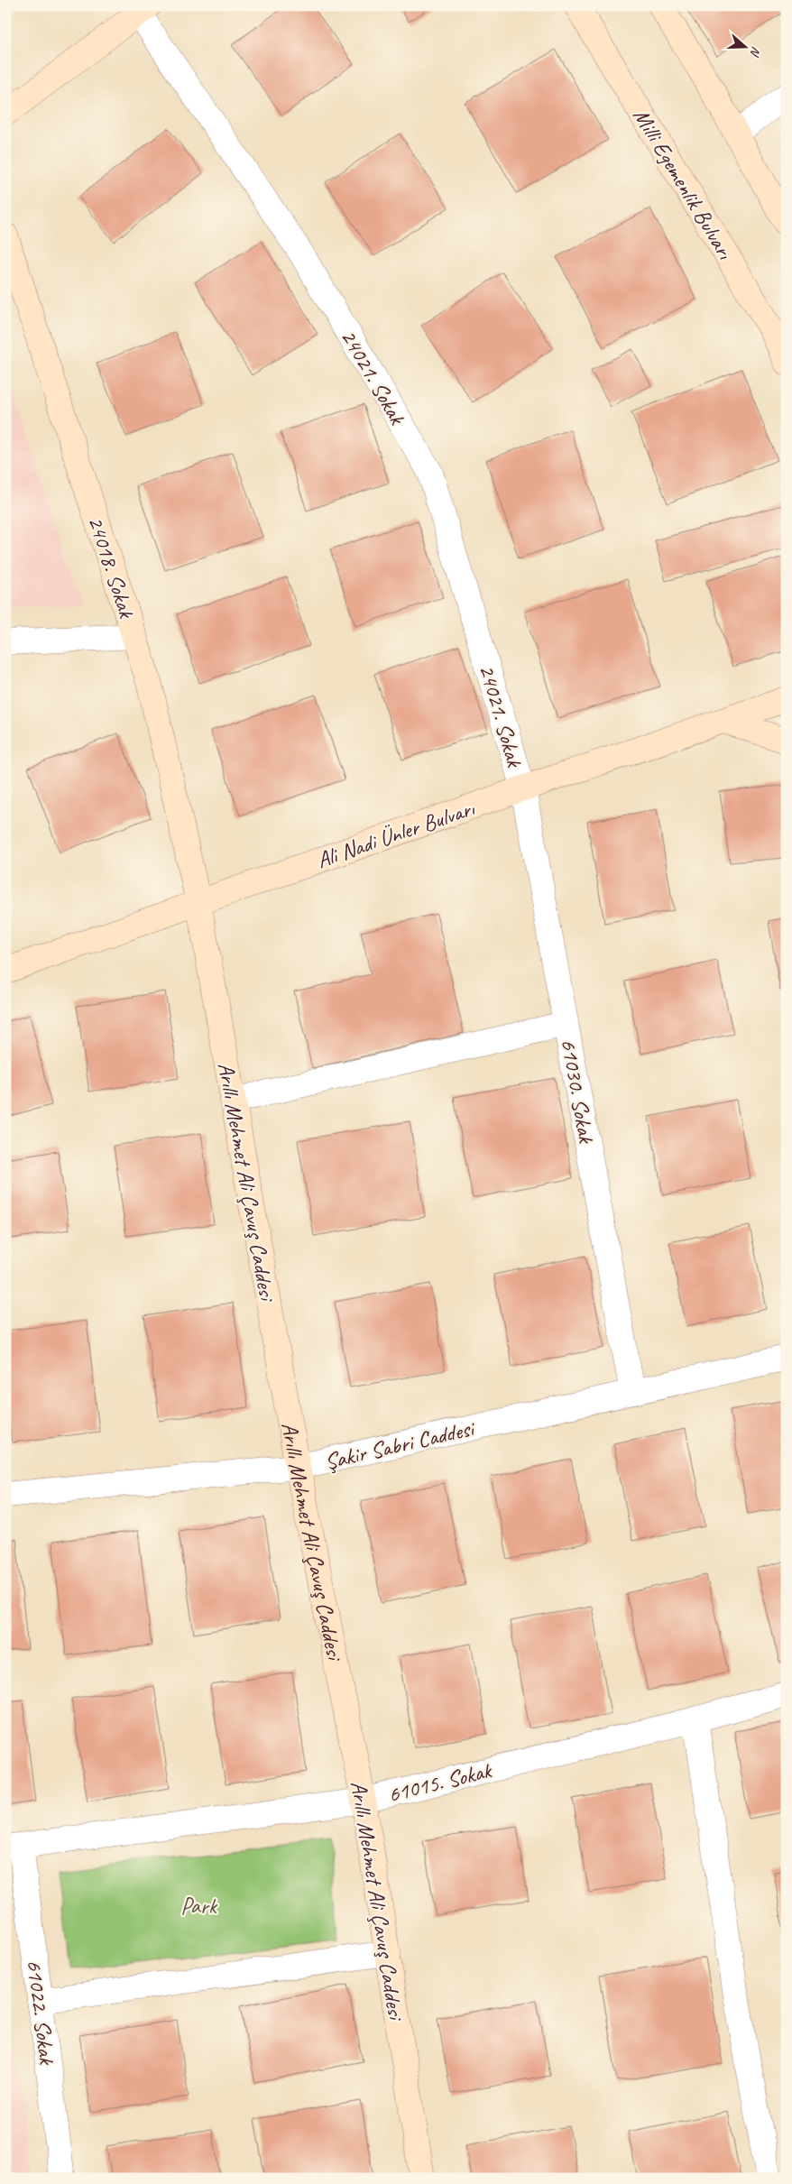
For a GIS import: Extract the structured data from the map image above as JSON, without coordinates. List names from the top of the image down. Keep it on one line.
{"streets":{"street":["Milli Egemenlik Bulvarı","24021. Sokak","24018. Sokak","Ali Nadi Ünler Bulvarı","61030. Sokak","Arıllı Mehmet Ali Çavuş Caddesi","Şakir Sabri Caddesi","61015. Sokak","61022. Sokak"]},"crossings":[["24021. Sokak","Ali Nadi Ünler Bulvarı"],["24021. Sokak","61030. Sokak"],["24018. Sokak","Ali Nadi Ünler Bulvarı"],["24018. Sokak","Arıllı Mehmet Ali Çavuş Caddesi"],["Ali Nadi Ünler Bulvarı","61030. Sokak"],["Ali Nadi Ünler Bulvarı","Arıllı Mehmet Ali Çavuş Caddesi"],["61030. Sokak","Şakir Sabri Caddesi"],["Arıllı Mehmet Ali Çavuş Caddesi","Şakir Sabri Caddesi"],["Arıllı Mehmet Ali Çavuş Caddesi","61015. Sokak"],["61015. Sokak","61022. Sokak"]],"parks":["Park"],"north":"right"}
